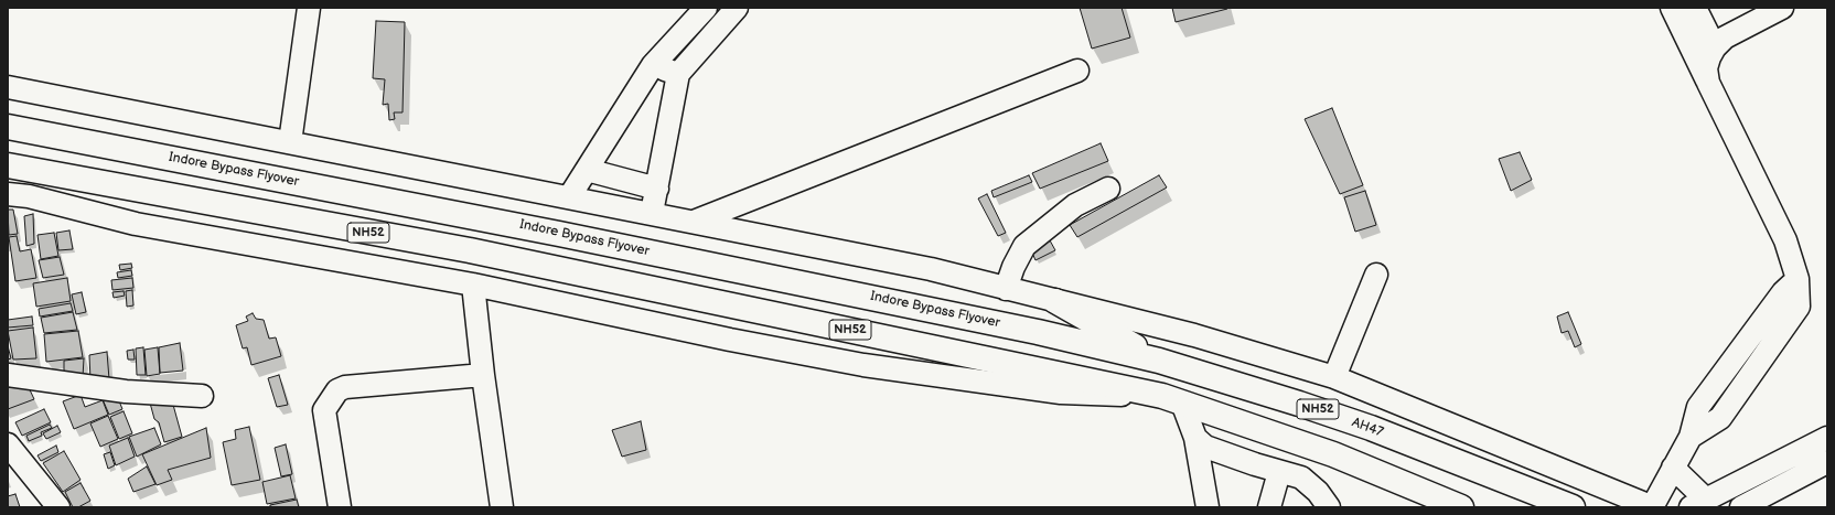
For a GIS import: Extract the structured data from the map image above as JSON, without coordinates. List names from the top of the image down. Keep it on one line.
{"streets":{"highway":["Indore Bypass Flyover","NH52","AH47"]},"crossings":[["Indore Bypass Flyover","AH47"]]}
